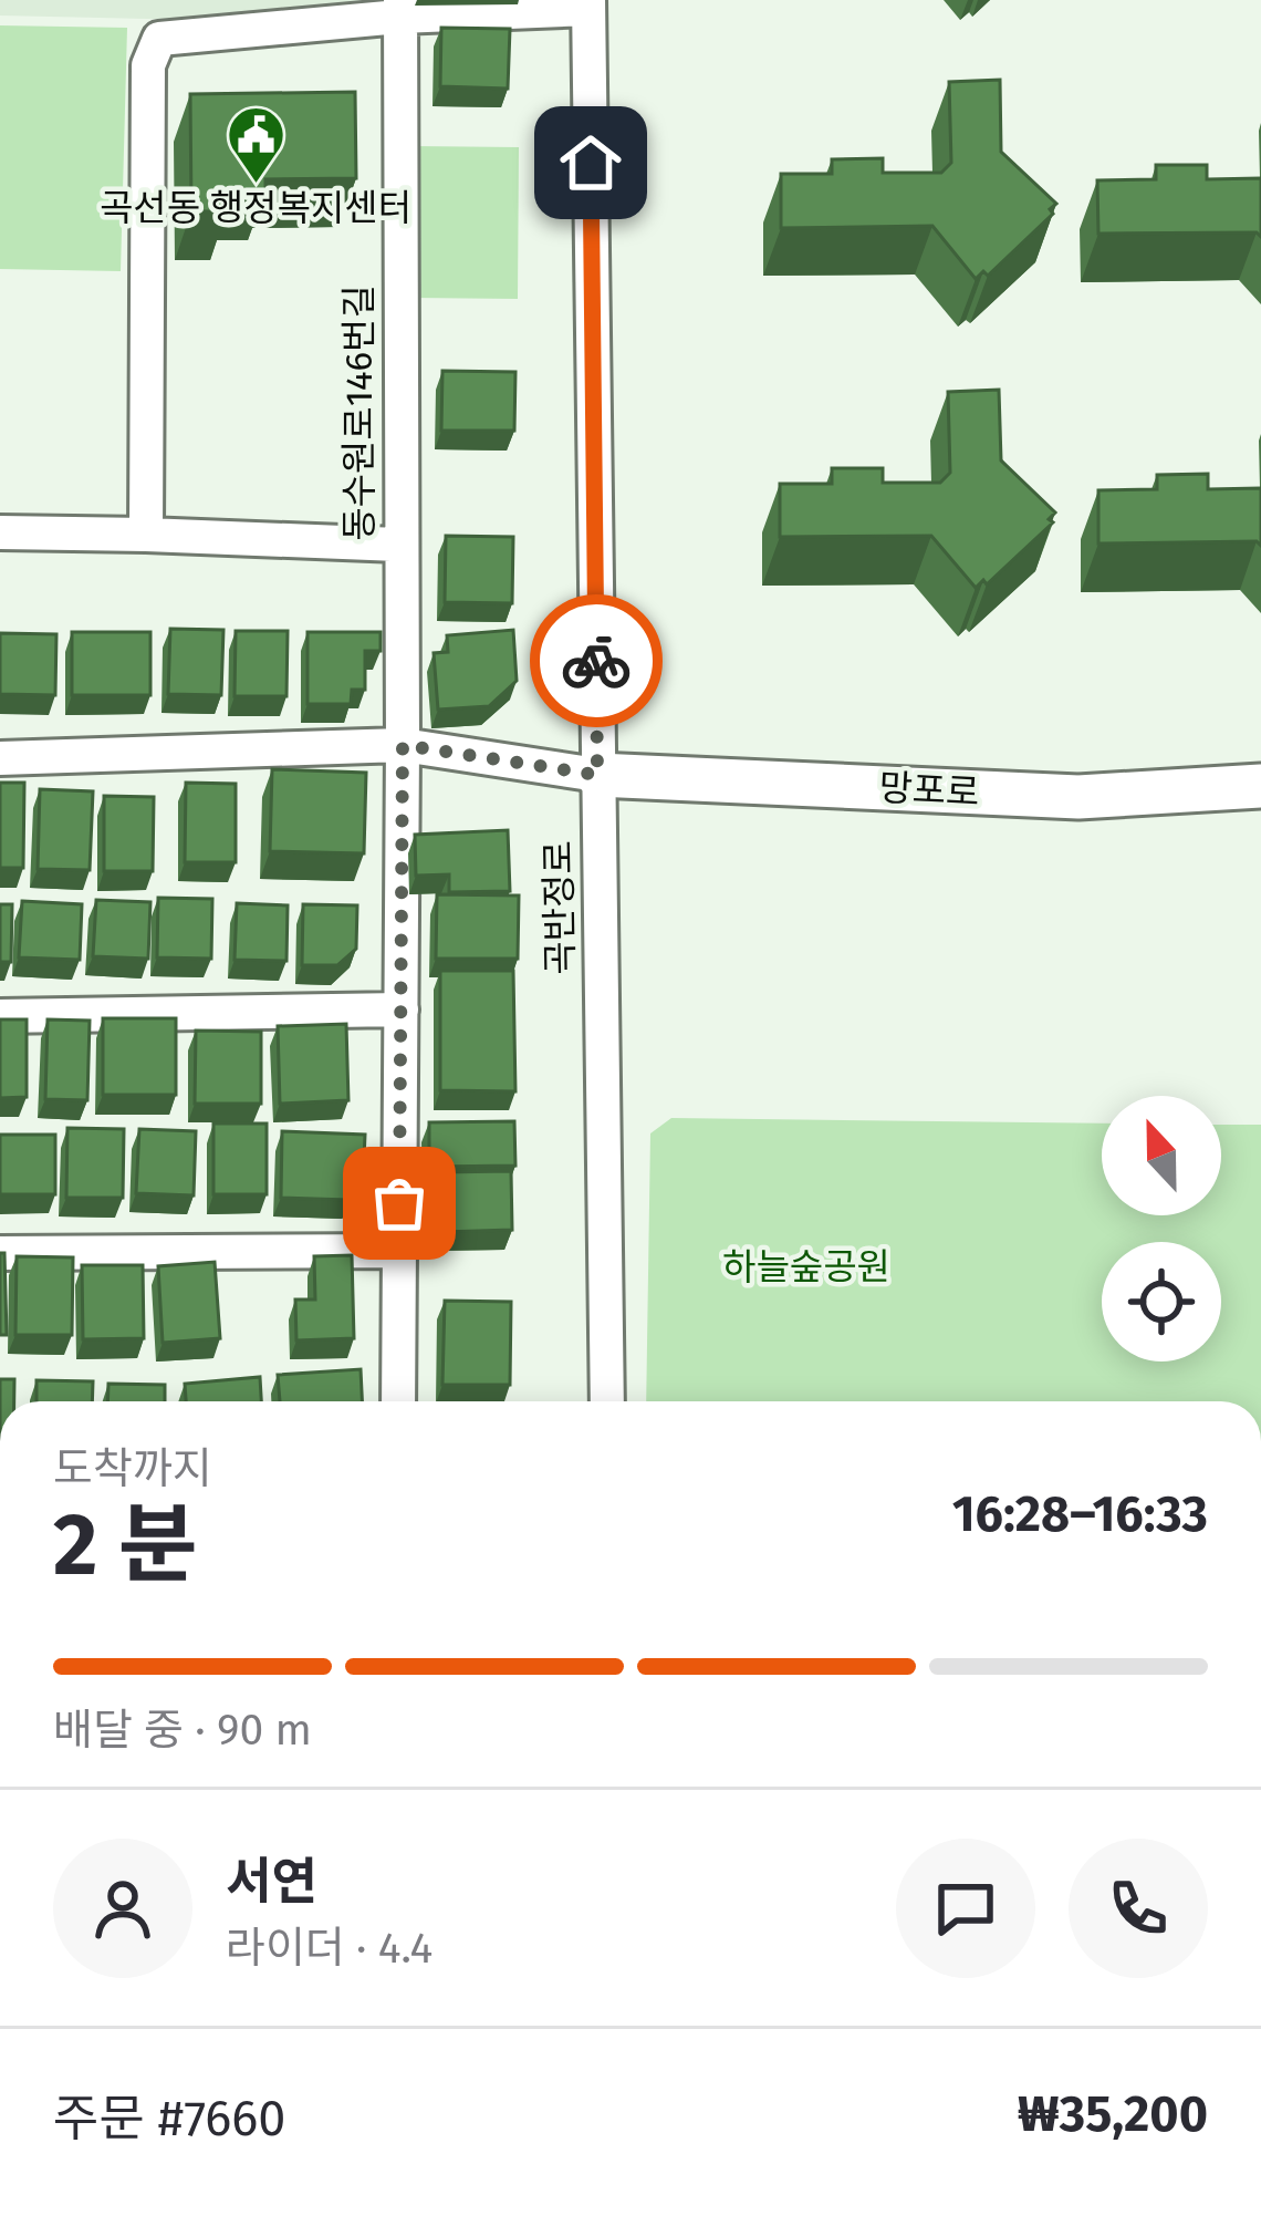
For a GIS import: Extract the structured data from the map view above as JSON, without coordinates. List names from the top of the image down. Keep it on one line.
{"streets":{"street":["동수원로146번길","망포로","곡반정로"]},"crossings":[["망포로","곡반정로"]],"parks":["하늘숲공원"],"places":{"public building":["곡선동 행정복지센터"]},"north":"top","page":{"heading":["2 분","도착까지","16:28–16:33"],"panel":["서연","라이더 · 4.4","주문 #7660","₩35,200"],"bar":"배달 중 · 90 m"}}
